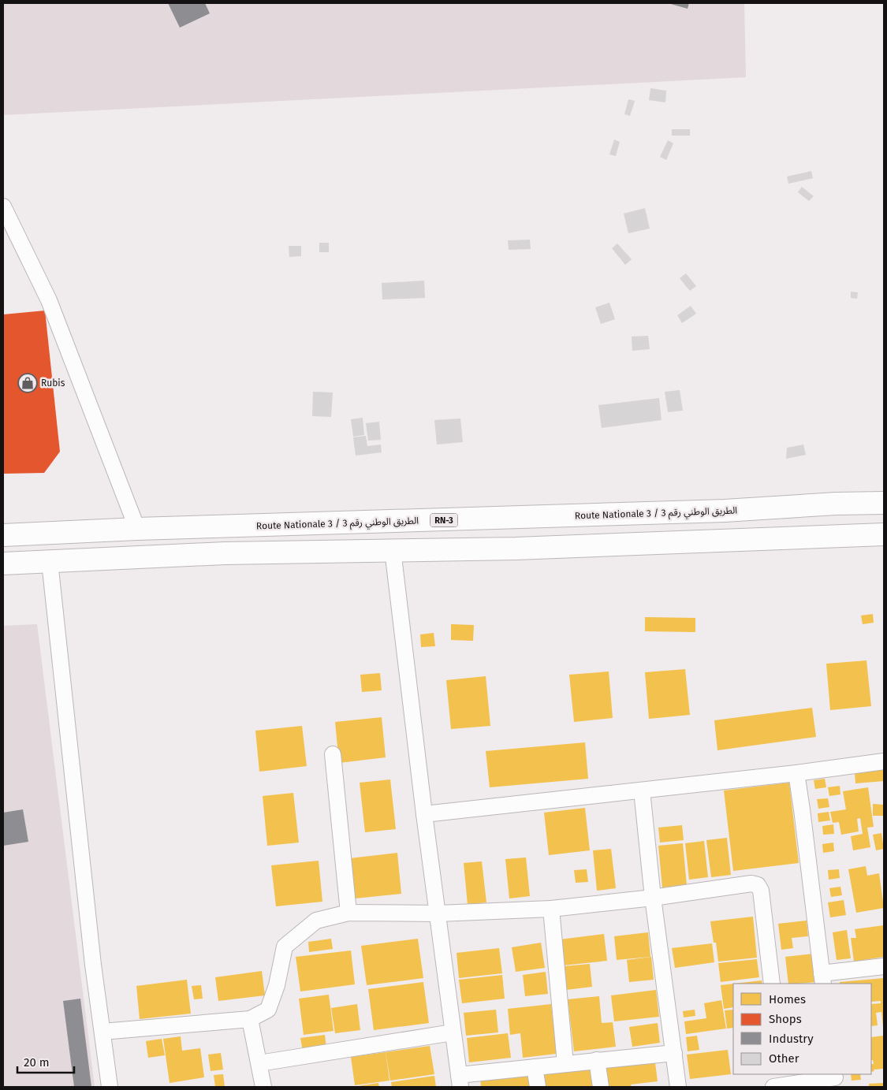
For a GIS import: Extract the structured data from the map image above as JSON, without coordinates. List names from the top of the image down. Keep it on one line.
{"streets":{"highway":["Route Nationale 3 / الطريق الوطني رقم 3","RN-3"]},"places":{"shop":["Rubis"]},"legend":["Homes","Shops","Industry","Other"],"scale_bar":"20 m"}
